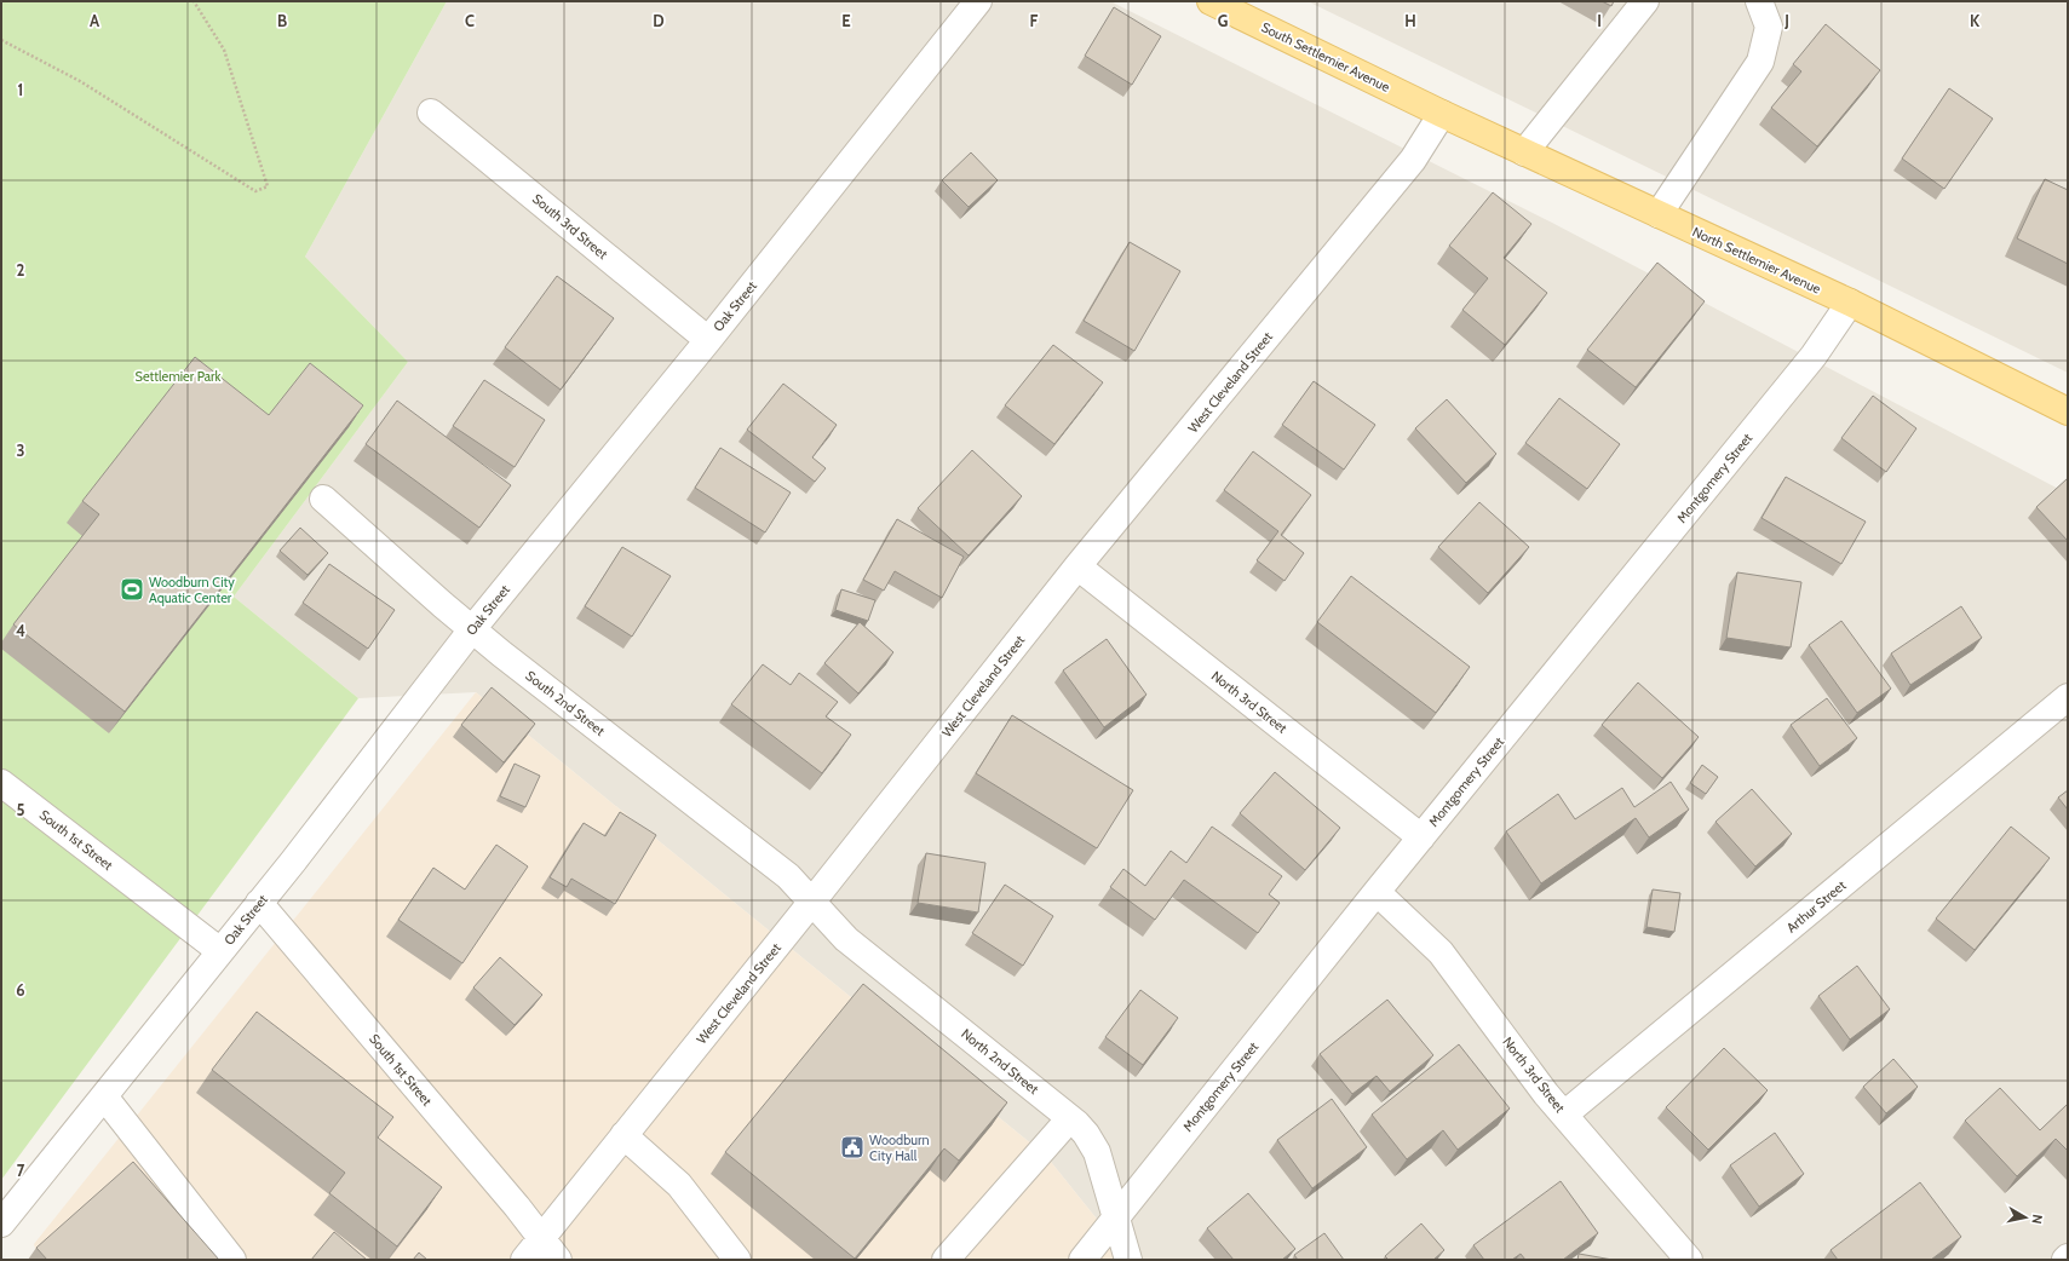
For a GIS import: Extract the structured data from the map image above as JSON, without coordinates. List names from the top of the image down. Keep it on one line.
{"streets":{"main road":["South Settlemier Avenue","North Settlemier Avenue"],"street":["South 3rd Street","Oak Street","West Cleveland Street","Montgomery Street","North 3rd Street","South 2nd Street","South 1st Street","Arthur Street","North 2nd Street"]},"crossings":[["South Settlemier Avenue","North Settlemier Avenue"],["South Settlemier Avenue","West Cleveland Street"],["South 3rd Street","Oak Street"],["North Settlemier Avenue","West Cleveland Street"],["North Settlemier Avenue","Montgomery Street"],["Oak Street","South 2nd Street"],["Oak Street","South 1st Street"],["West Cleveland Street","North 3rd Street"],["West Cleveland Street","South 2nd Street"],["West Cleveland Street","South 1st Street"],["West Cleveland Street","North 2nd Street"],["Montgomery Street","North 3rd Street"],["Montgomery Street","North 2nd Street"],["North 3rd Street","Arthur Street"],["South 2nd Street","North 2nd Street"]],"parks":["Settlemier Park"],"places":{"sports":["Woodburn City Aquatic Center"],"public building":["Woodburn City Hall"]},"north":"right","grid":{"columns":["A","B","C","D","E","F","G","H","I","J","K"],"rows":["1","2","3","4","5","6","7"]}}
